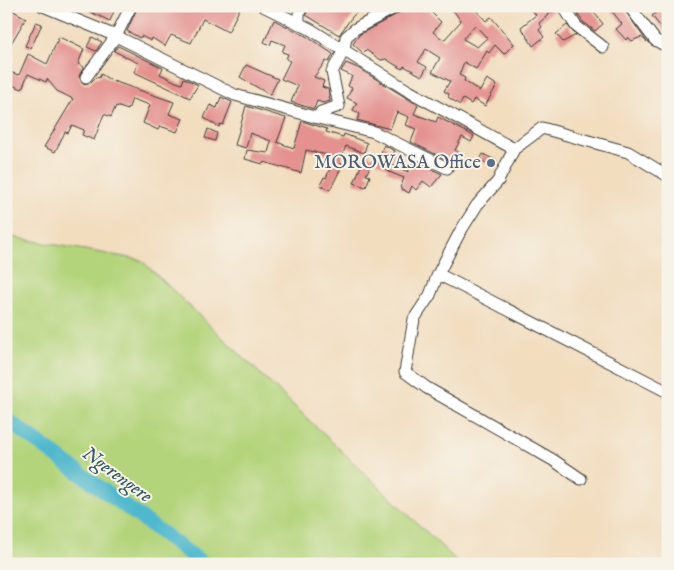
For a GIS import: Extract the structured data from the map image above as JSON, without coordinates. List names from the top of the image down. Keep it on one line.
{"water":["Ngerengere"],"places":["MOROWASA Office"]}
